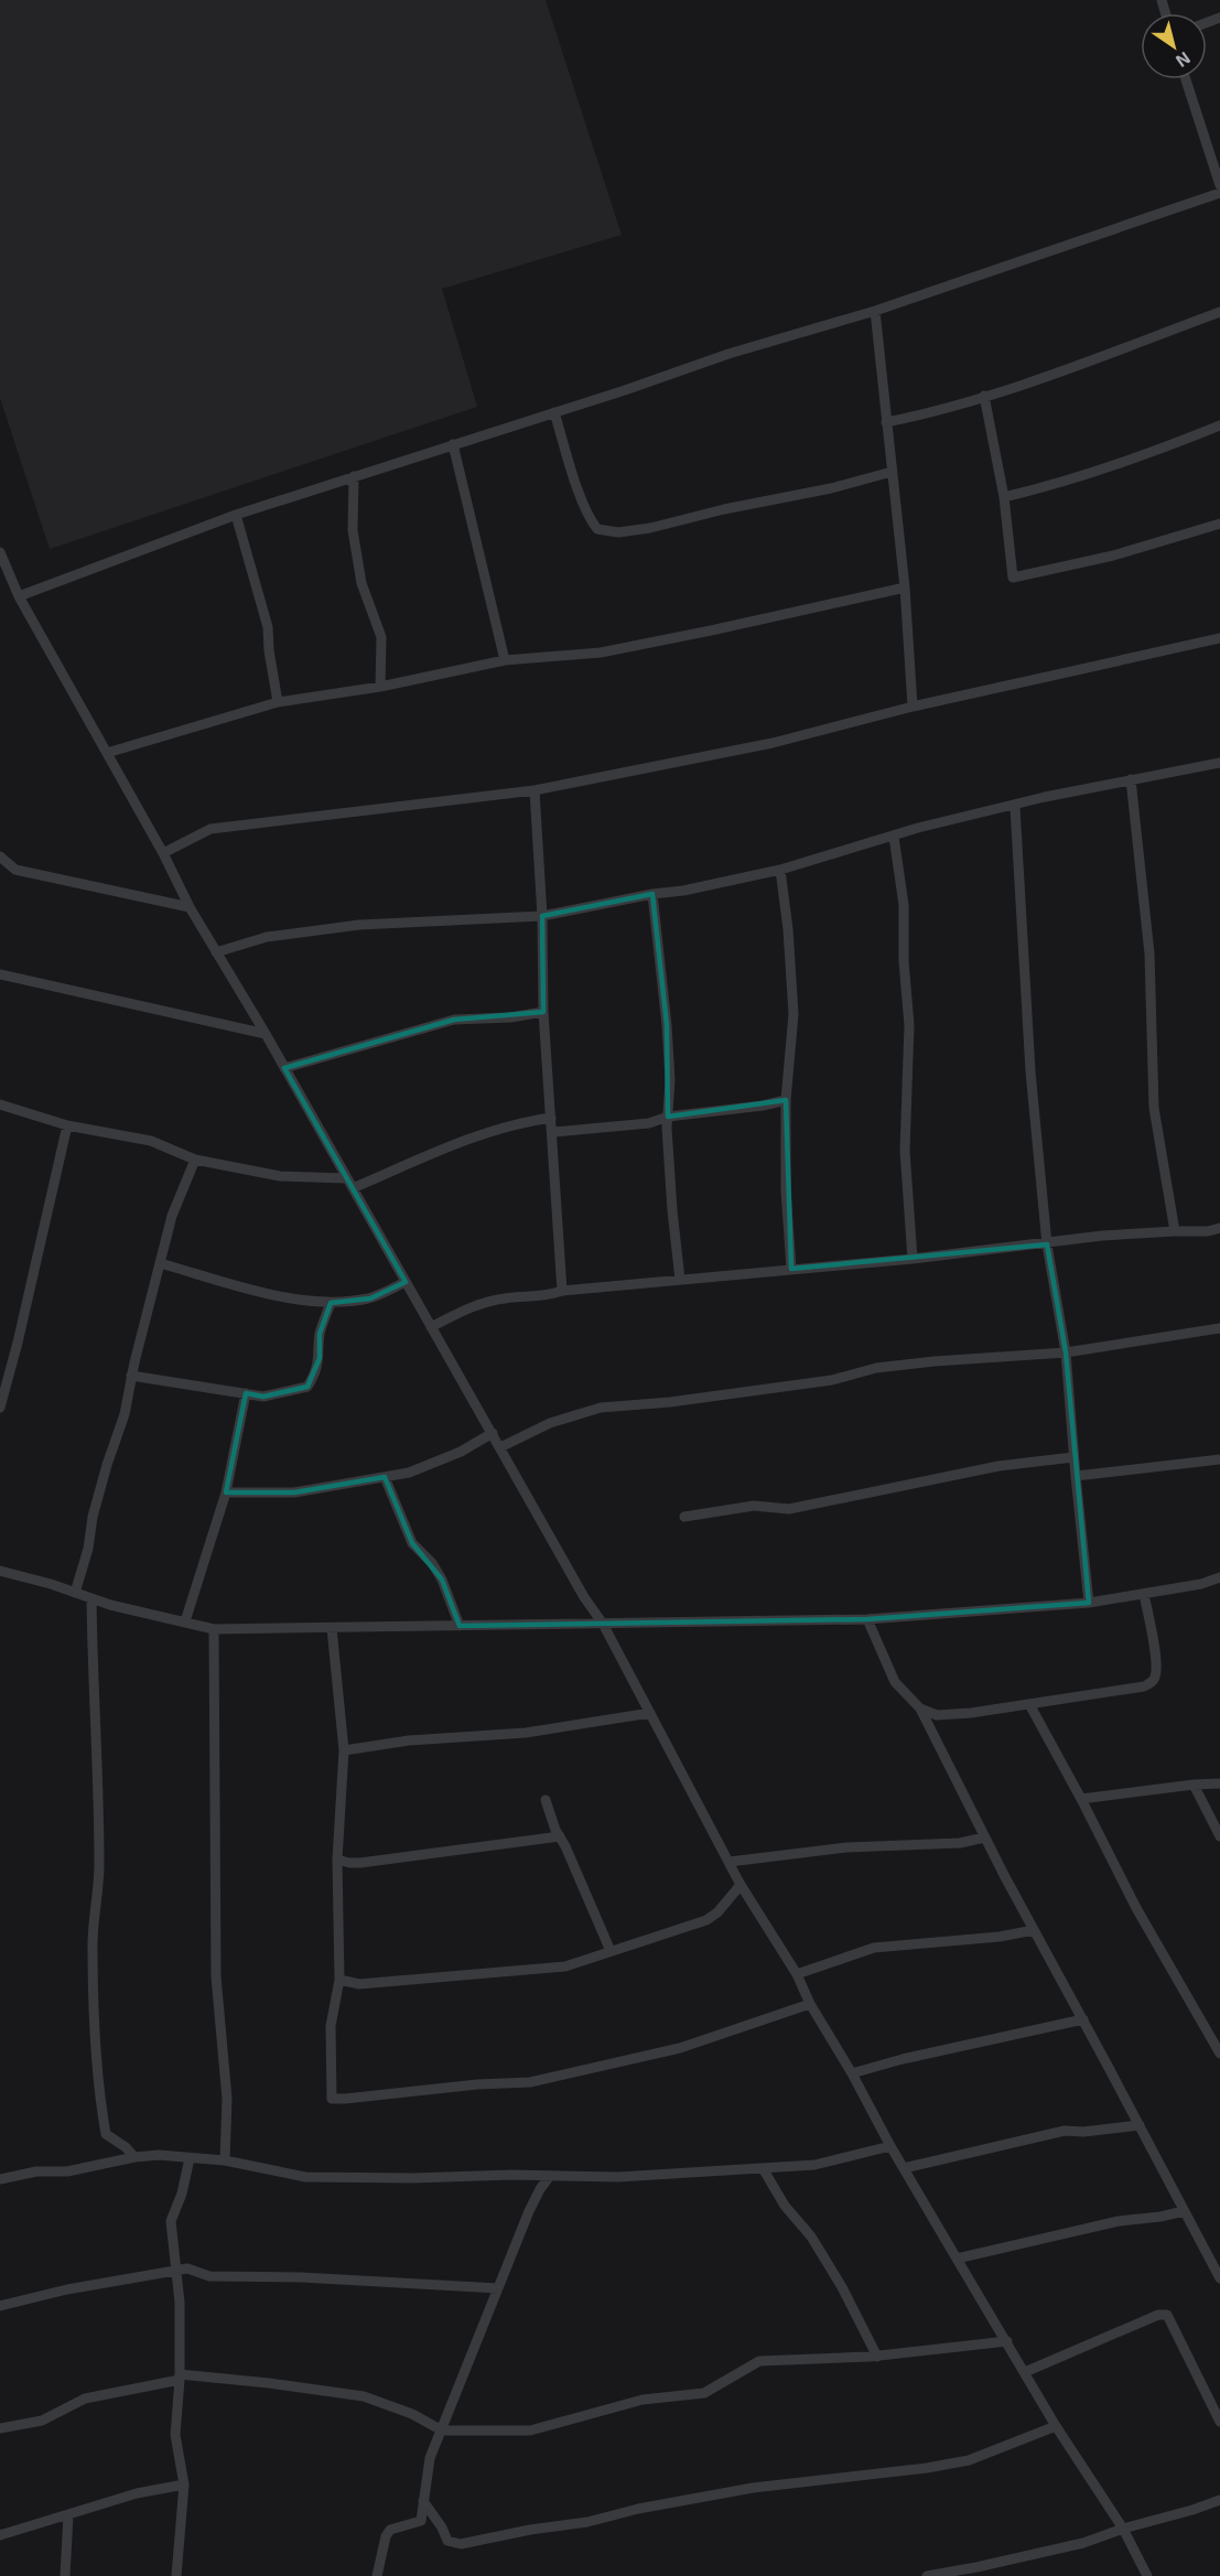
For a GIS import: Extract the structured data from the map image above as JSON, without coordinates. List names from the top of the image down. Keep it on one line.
{"north":"bottom right"}
